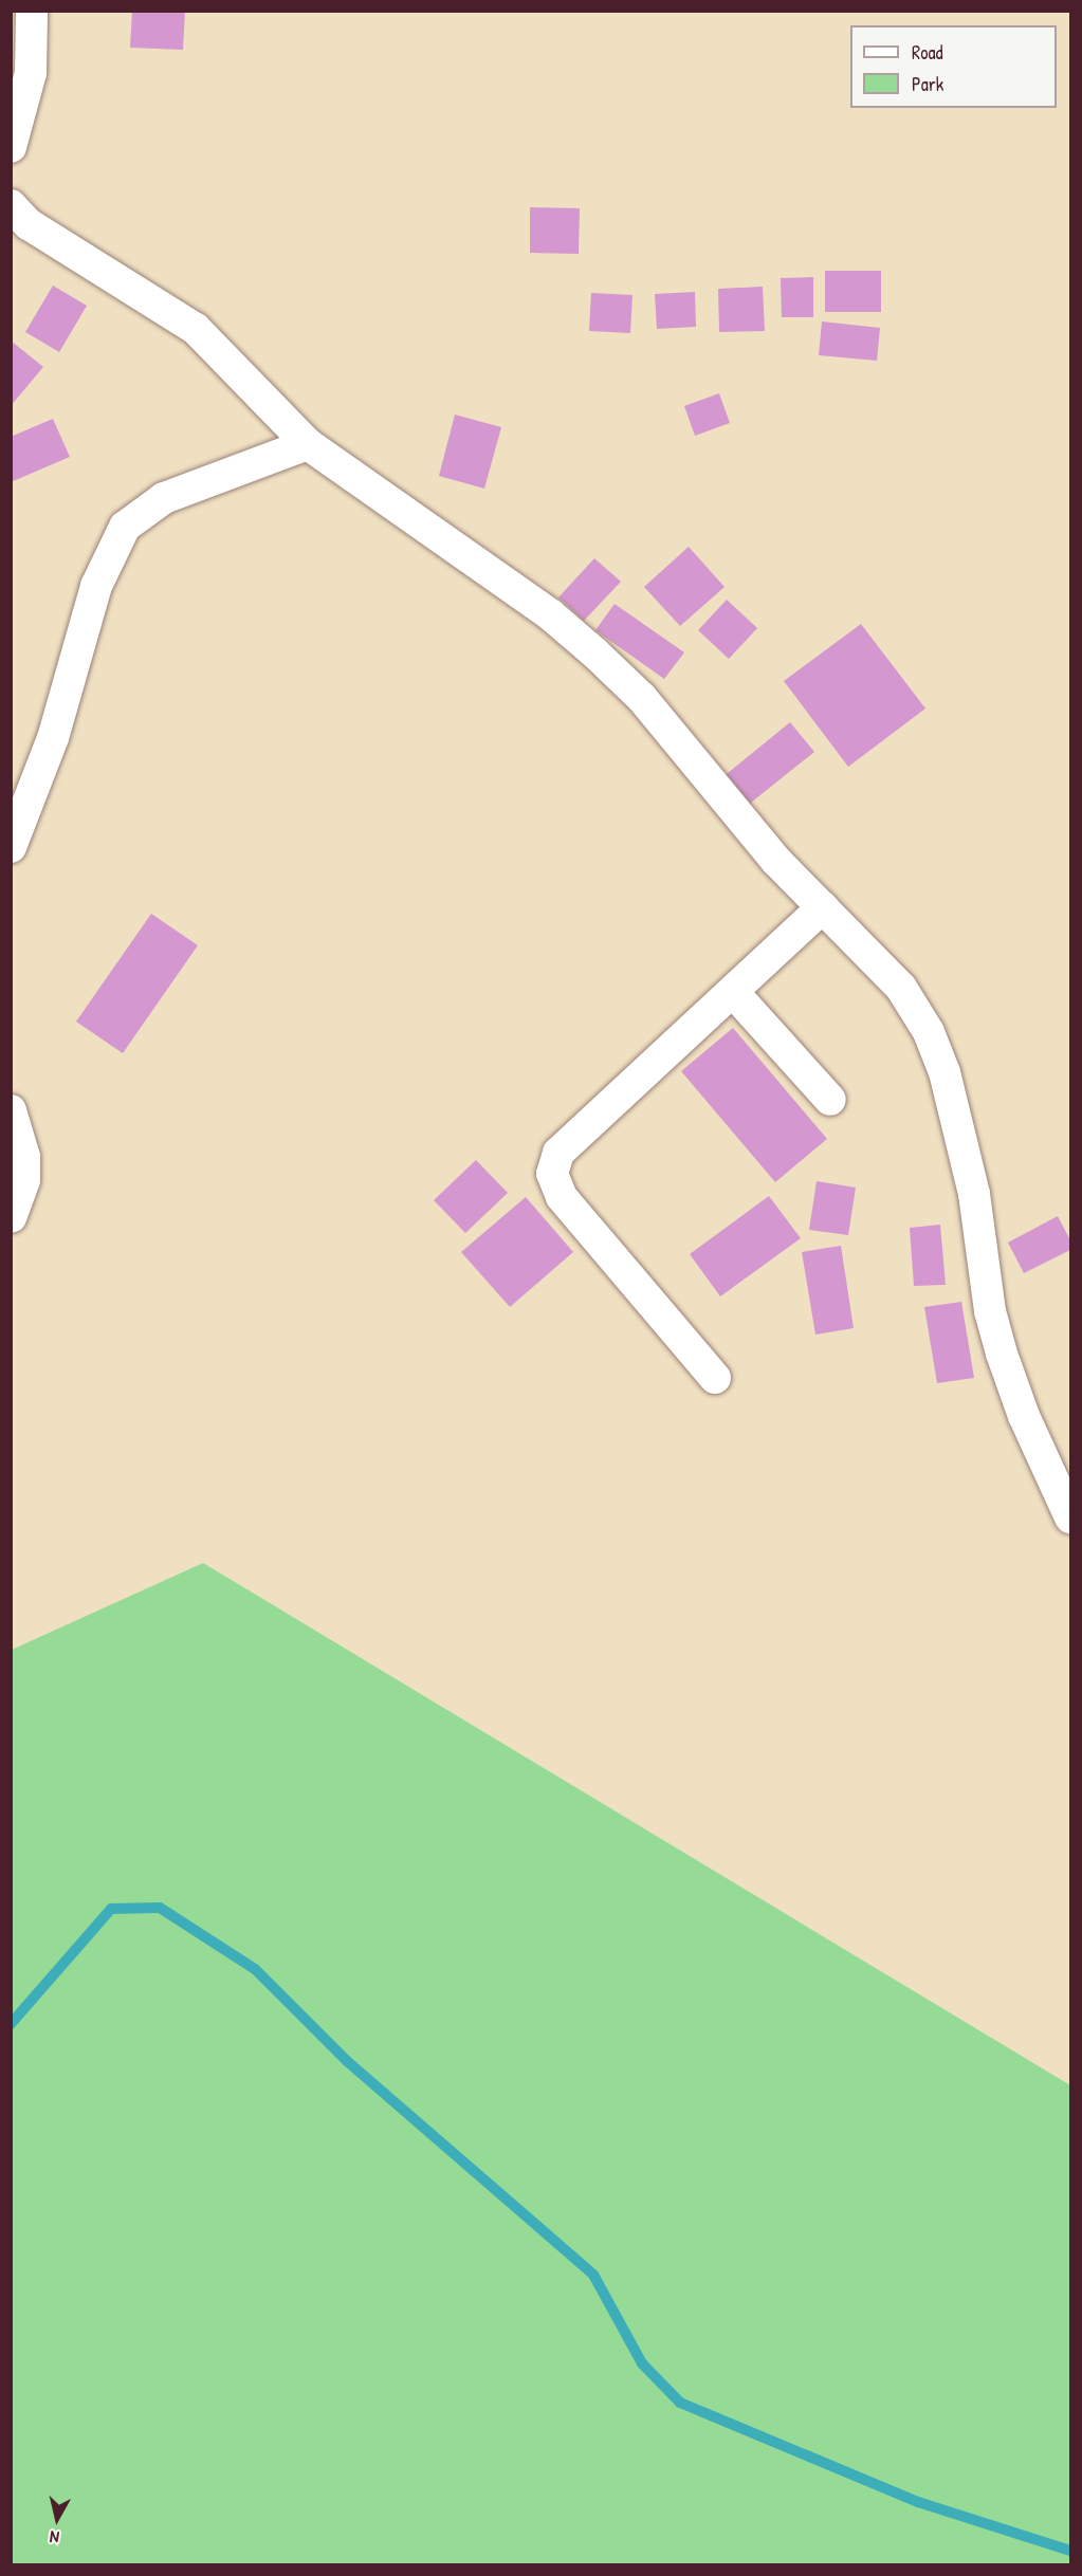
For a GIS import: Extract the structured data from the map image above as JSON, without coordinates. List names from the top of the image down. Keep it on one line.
{"legend":["Road","Park"],"north":"bottom"}
